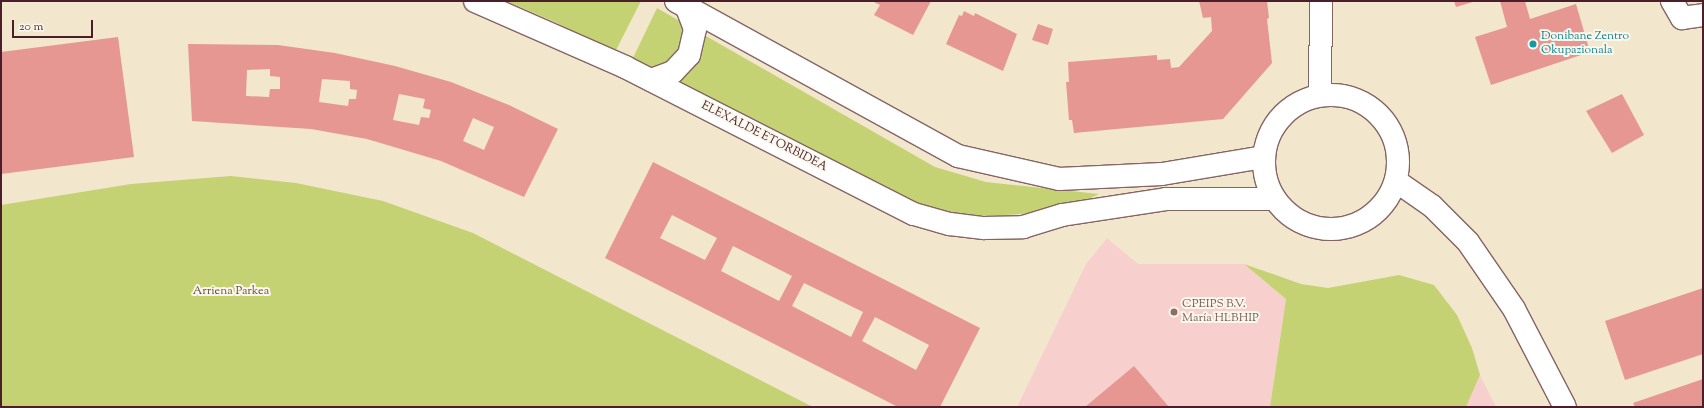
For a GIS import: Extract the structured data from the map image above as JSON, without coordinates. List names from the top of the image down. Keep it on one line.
{"streets":{"street":["ELEXALDE ETORBIDEA"]},"parks":["Arriena Parkea"],"places":["Donibane Zentro Okupazionala","CPEIPS B.V. María HLBHIP"],"scale_bar":"20 m"}
